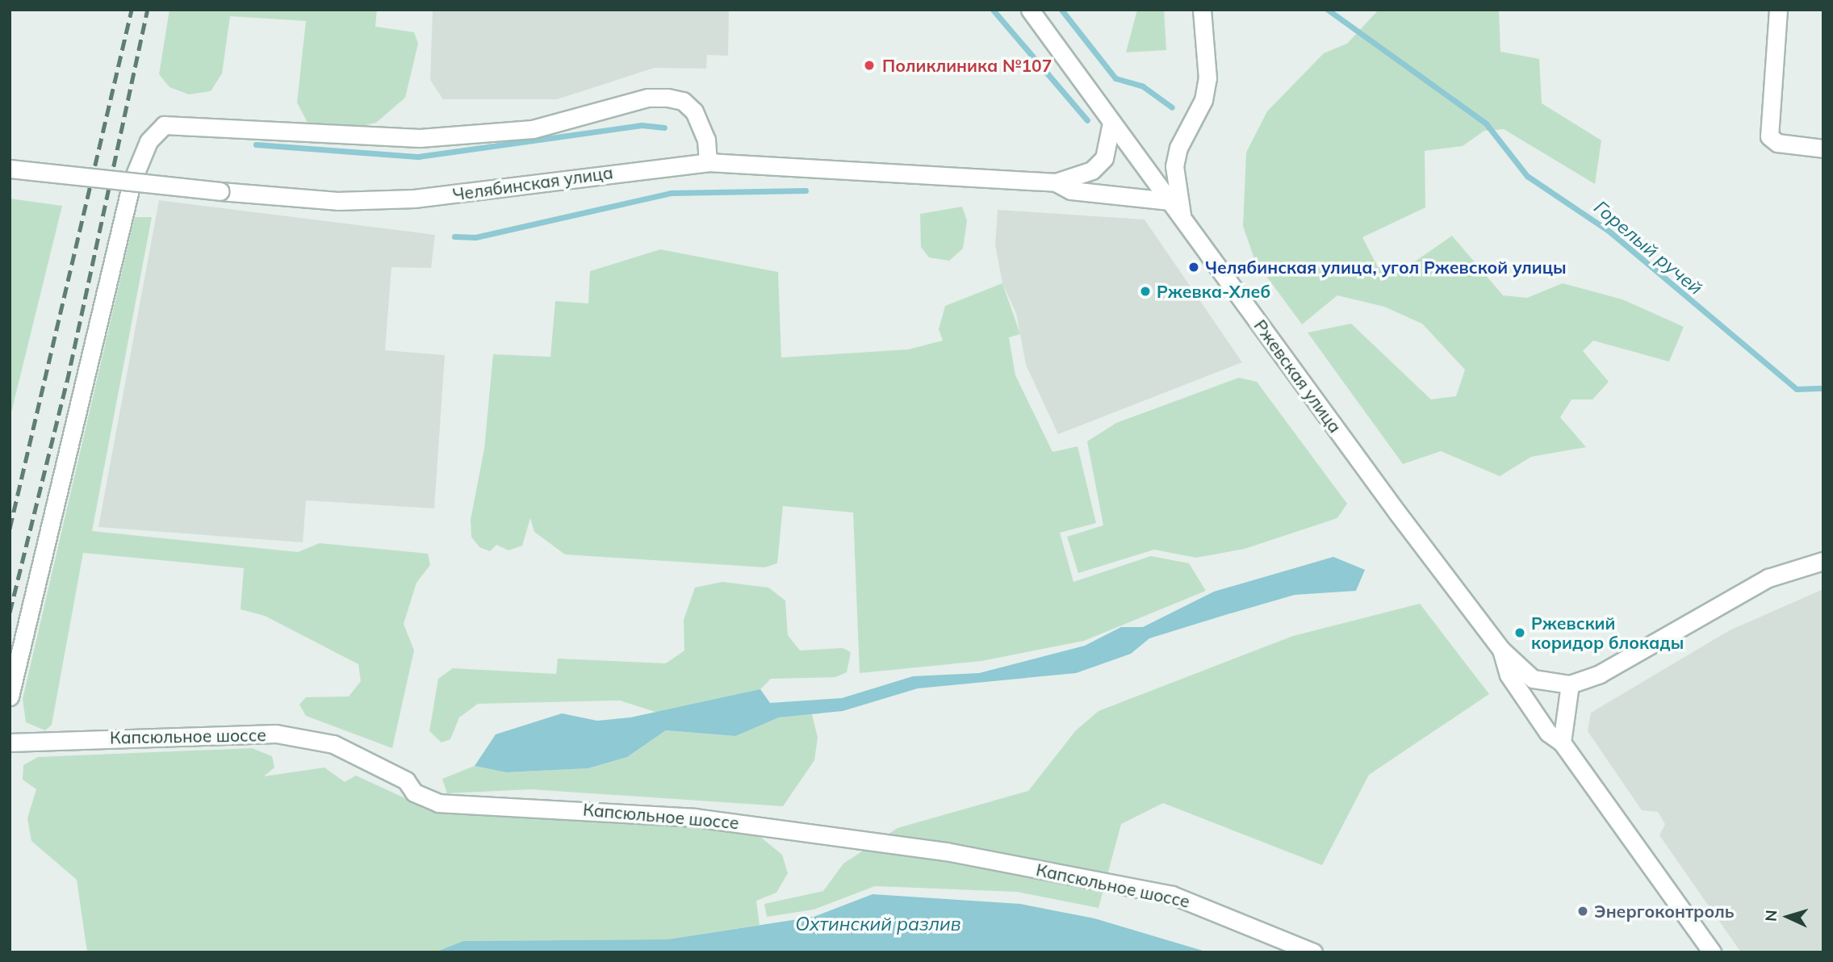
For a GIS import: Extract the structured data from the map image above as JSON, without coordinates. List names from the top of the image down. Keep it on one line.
{"streets":{"street":["Челябинская улица","Ржевская улица","Капсюльное шоссе"]},"crossings":[["Челябинская улица","Ржевская улица"]],"water":["Горелый ручей","Охтинский разлив"],"places":["Поликлиника №107","Челябинская улица, угол Ржевской улицы","Ржевка-Хлеб","Ржевский коридор блокады","Энергоконтроль"],"north":"left"}
